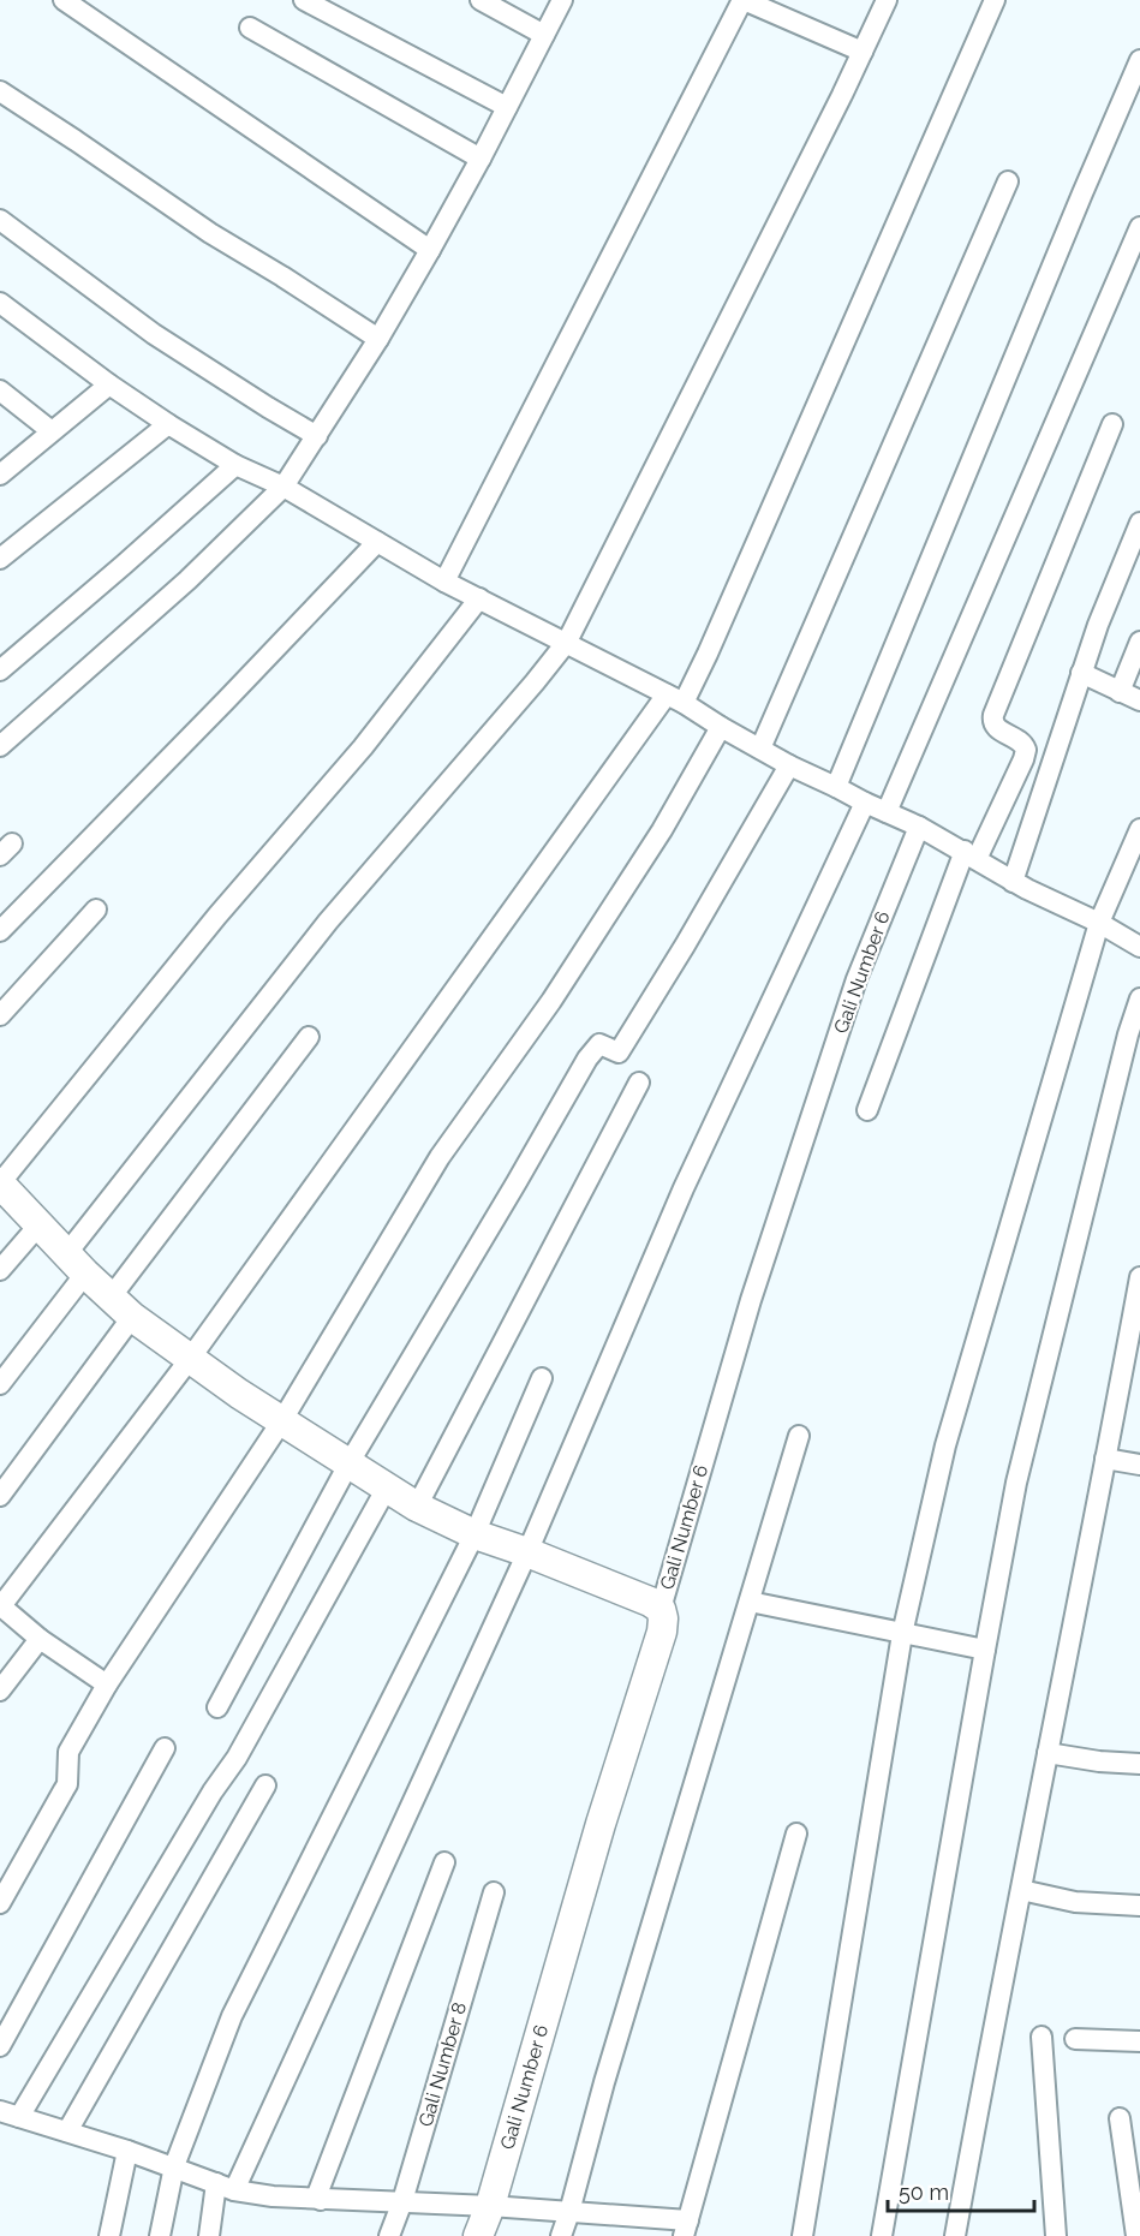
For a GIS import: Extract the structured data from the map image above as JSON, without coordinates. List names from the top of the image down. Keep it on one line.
{"streets":{"street":["Gali Number 6","Gali Number 8"]},"scale_bar":"50 m"}
